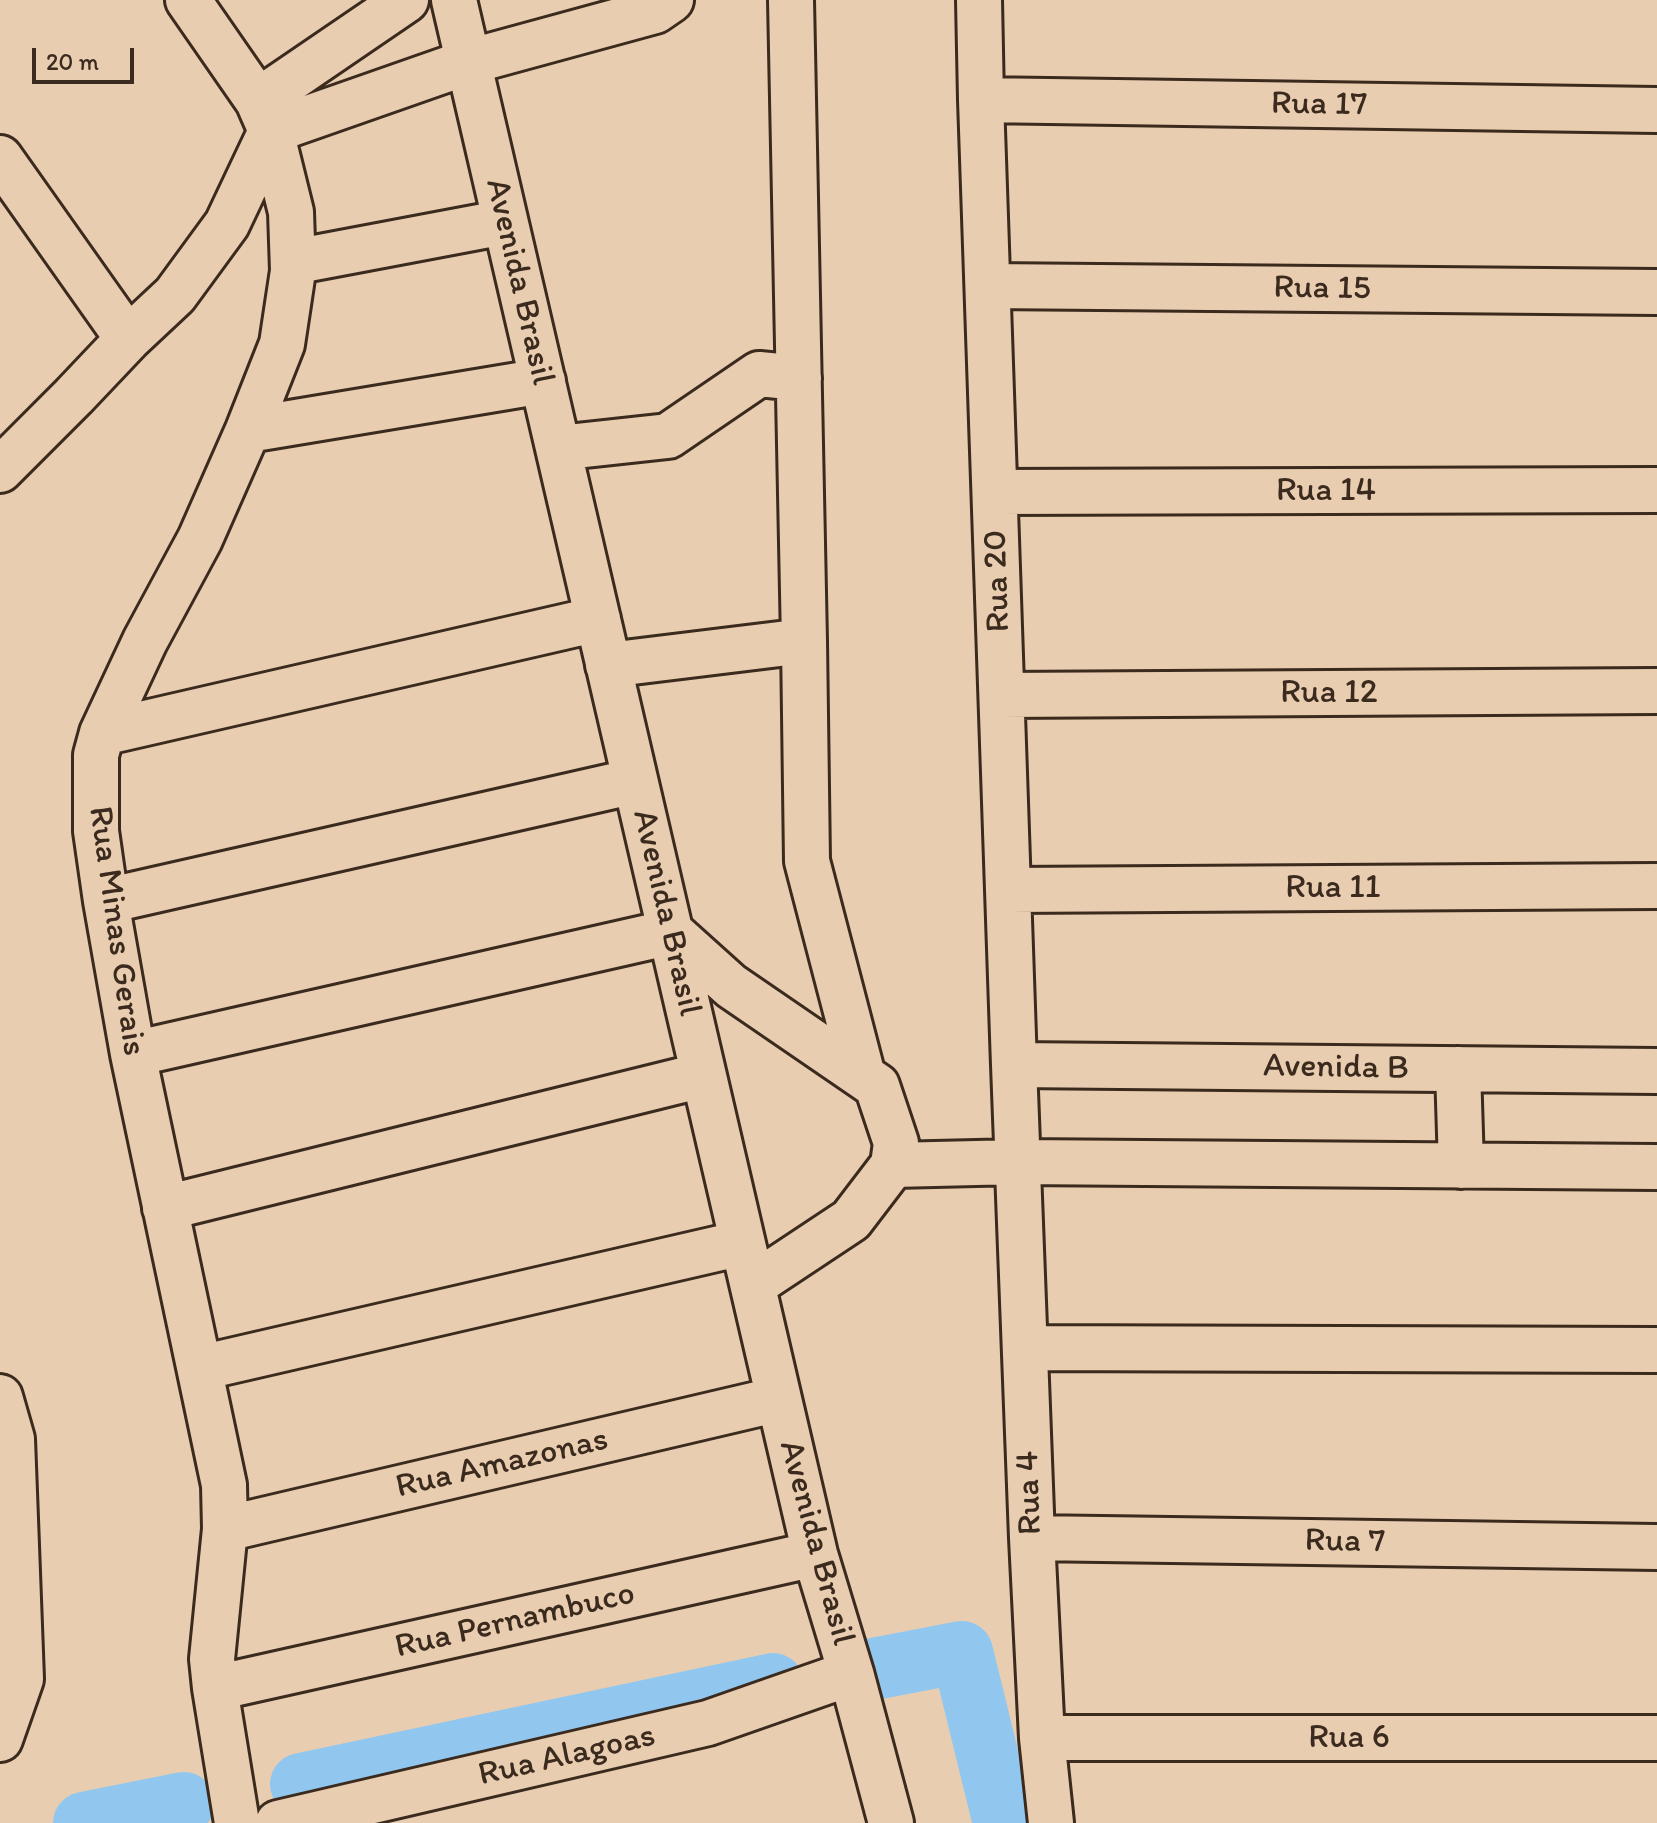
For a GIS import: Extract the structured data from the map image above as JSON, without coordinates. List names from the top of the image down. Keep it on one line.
{"streets":{"street":["Rua 17","Avenida Brasil","Rua 15","Rua 14","Rua 20","Rua 12","Rua 11","Rua Minas Gerais","Avenida B","Rua Amazonas","Rua 4","Rua 7","Rua Pernambuco","Rua 6","Rua Alagoas"]},"crossings":[["Rua 17","Rua 20"],["Avenida Brasil","Rua Amazonas"],["Avenida Brasil","Rua Pernambuco"],["Avenida Brasil","Rua Alagoas"],["Rua 15","Rua 20"],["Rua 14","Rua 20"],["Rua 20","Rua 12"],["Rua 20","Rua 11"],["Rua 20","Avenida B"],["Rua 20","Rua 4"],["Rua Minas Gerais","Rua Amazonas"],["Rua Minas Gerais","Rua Pernambuco"],["Rua 4","Rua 7"],["Rua 4","Rua 6"]],"scale_bar":"20 m"}
